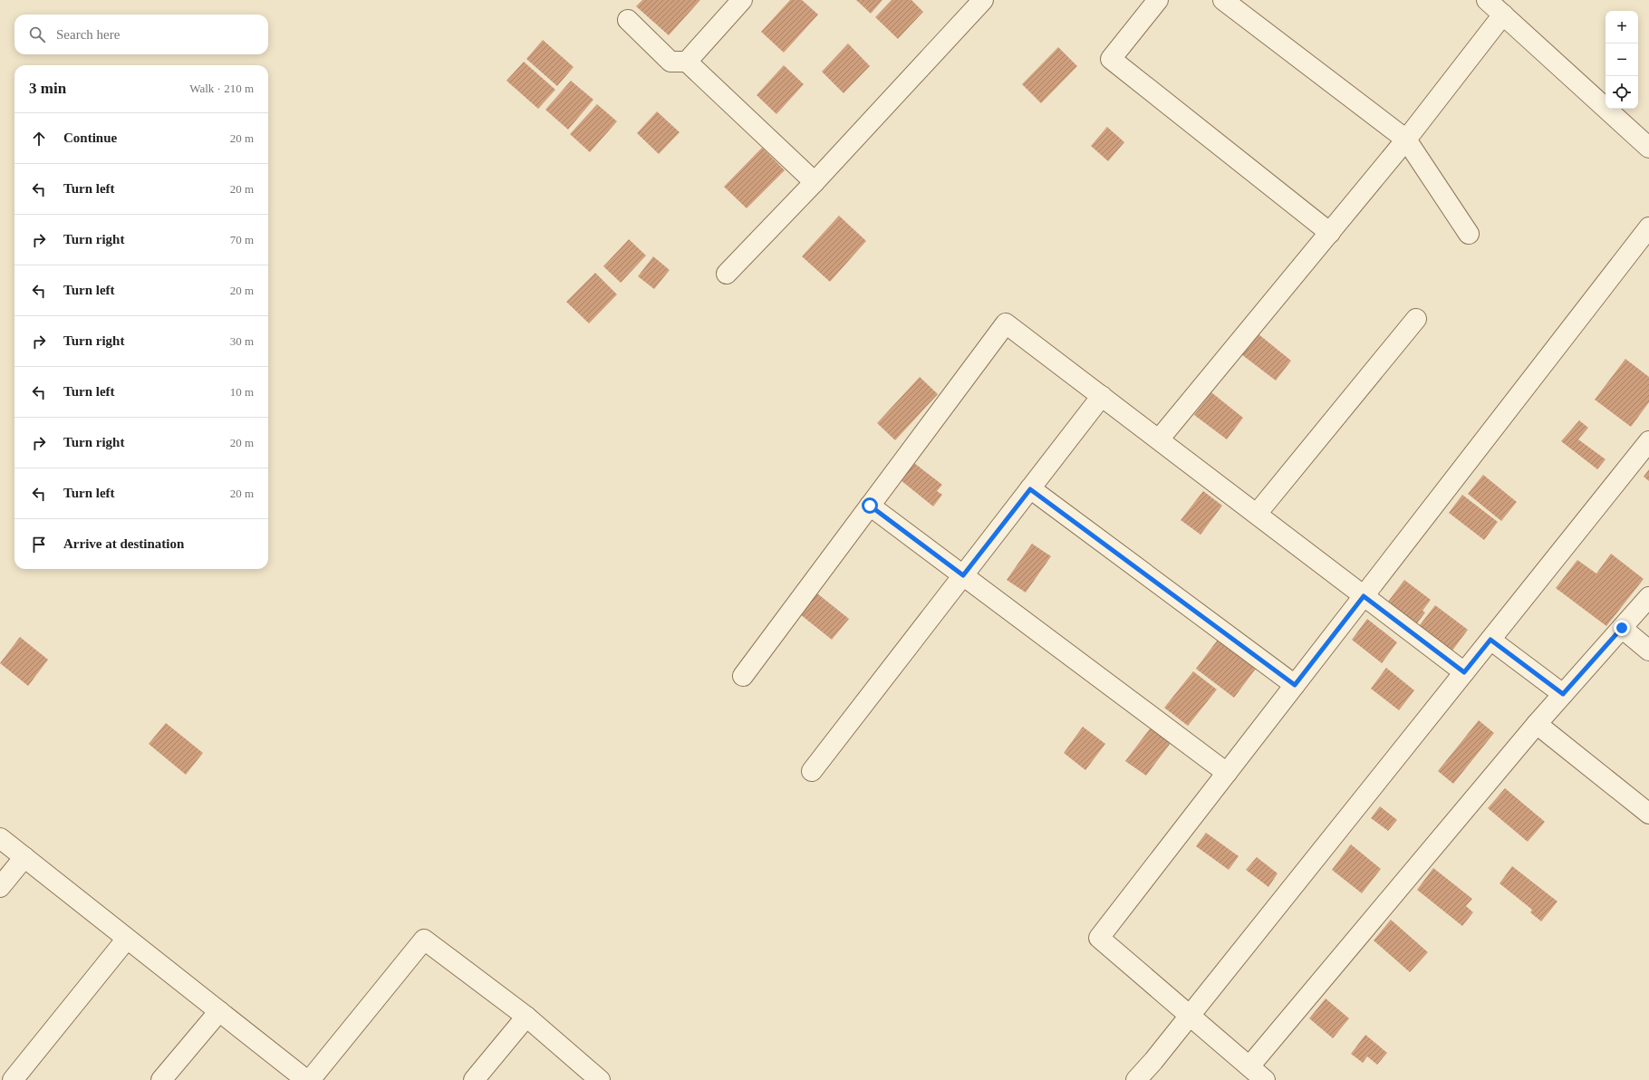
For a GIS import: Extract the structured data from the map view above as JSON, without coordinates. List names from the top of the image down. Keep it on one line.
{"page":{"map_buttons":["+","−"],"search":"Search here","heading":["3 min","Walk · 210 m"],"list":[["Continue","20 m"],["Turn left","20 m"],["Turn right","70 m"],["Turn left","20 m"],["Turn right","30 m"],["Turn left","10 m"],["Turn right","20 m"],["Turn left","20 m"],"Arrive at destination"]}}
